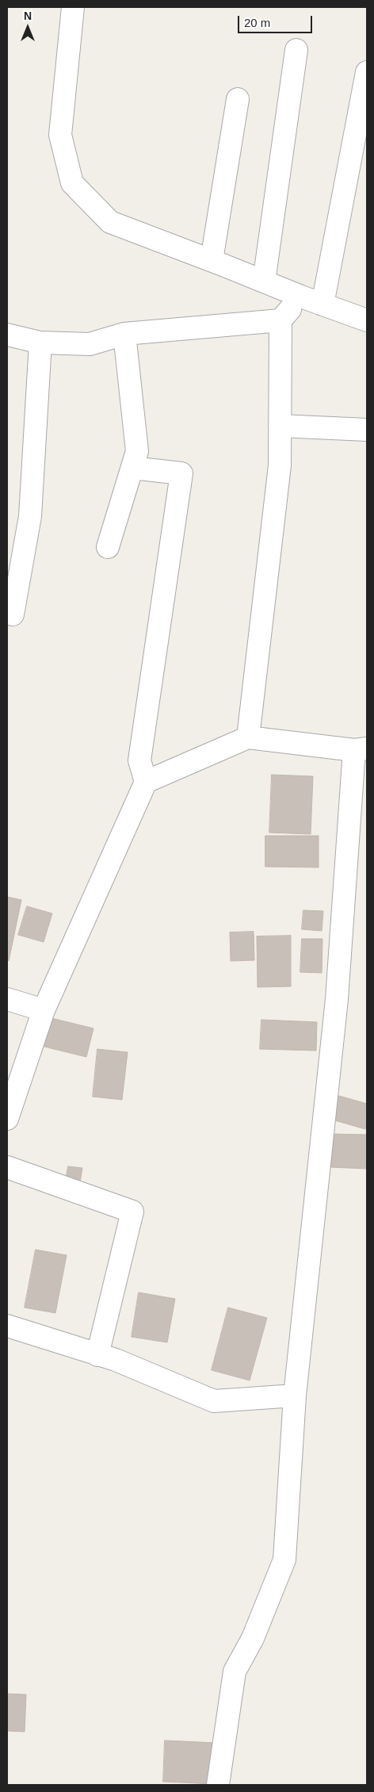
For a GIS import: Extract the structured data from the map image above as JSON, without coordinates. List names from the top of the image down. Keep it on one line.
{"scale_bar":"20 m","north":"top"}
